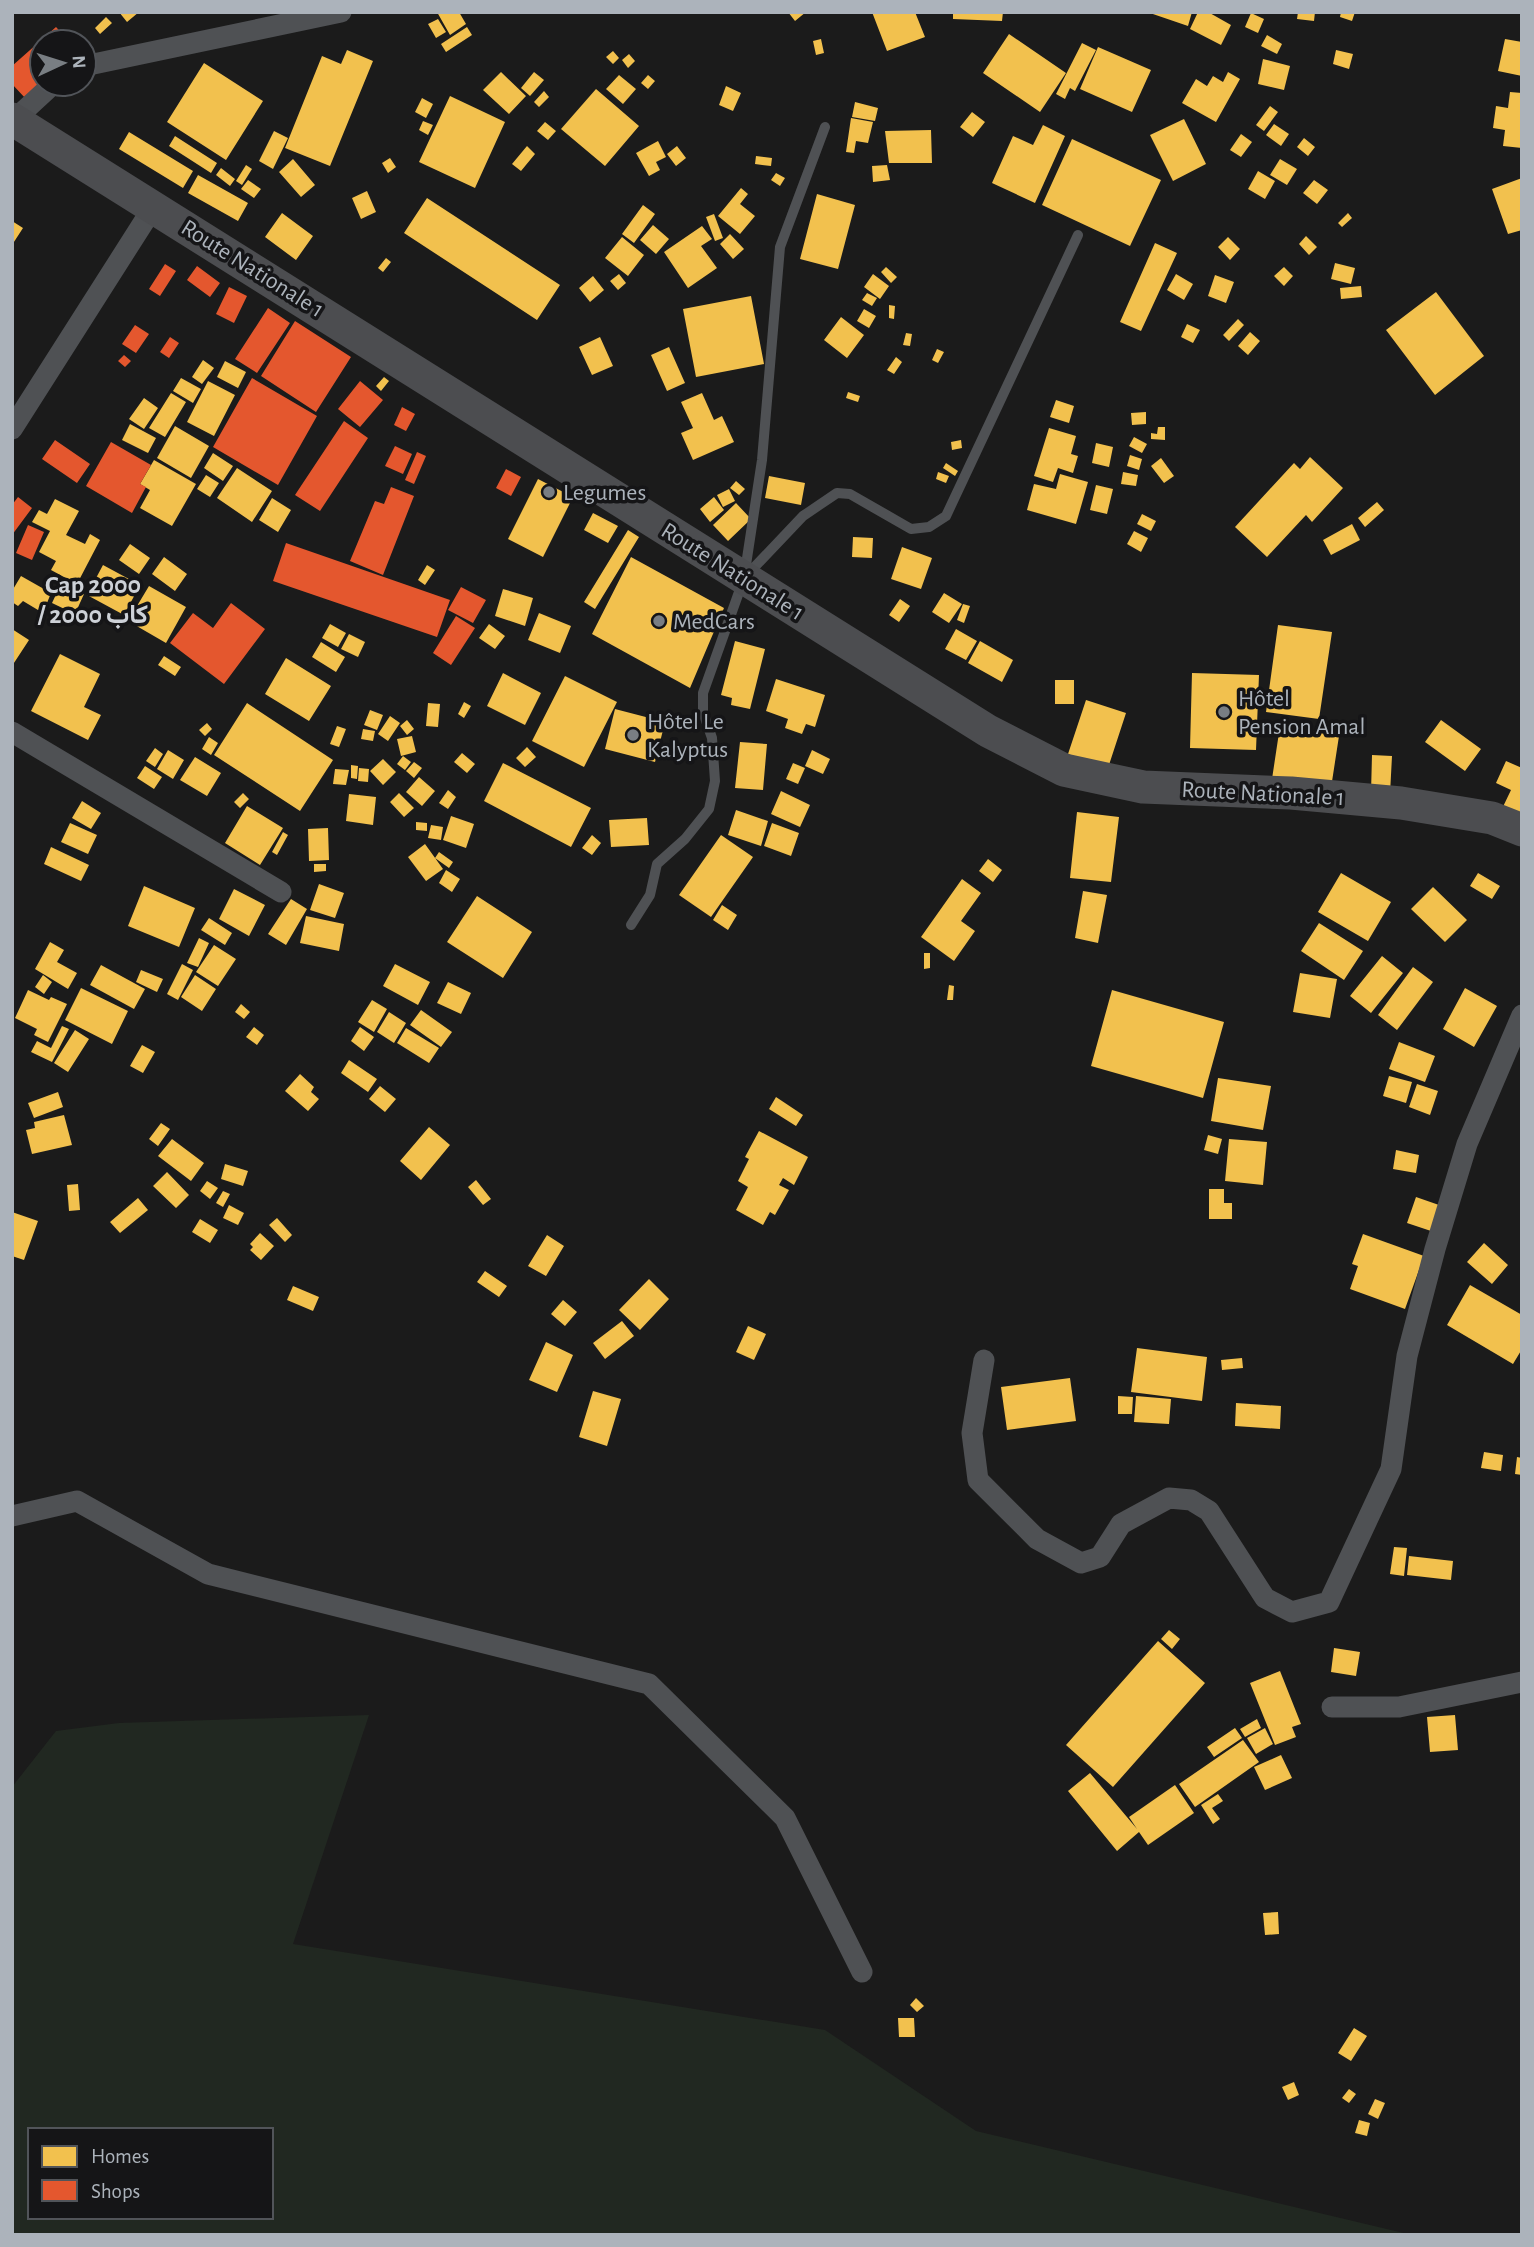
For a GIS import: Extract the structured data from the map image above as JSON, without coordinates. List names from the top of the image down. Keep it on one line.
{"streets":{"main road":["Route Nationale 1"]},"districts":["Cap 2000 / كاب 2000"],"places":["Legumes","MedCars","Hôtel Pension Amal","Hôtel Le Kalyptus"],"legend":["Homes","Shops"],"north":"right"}
